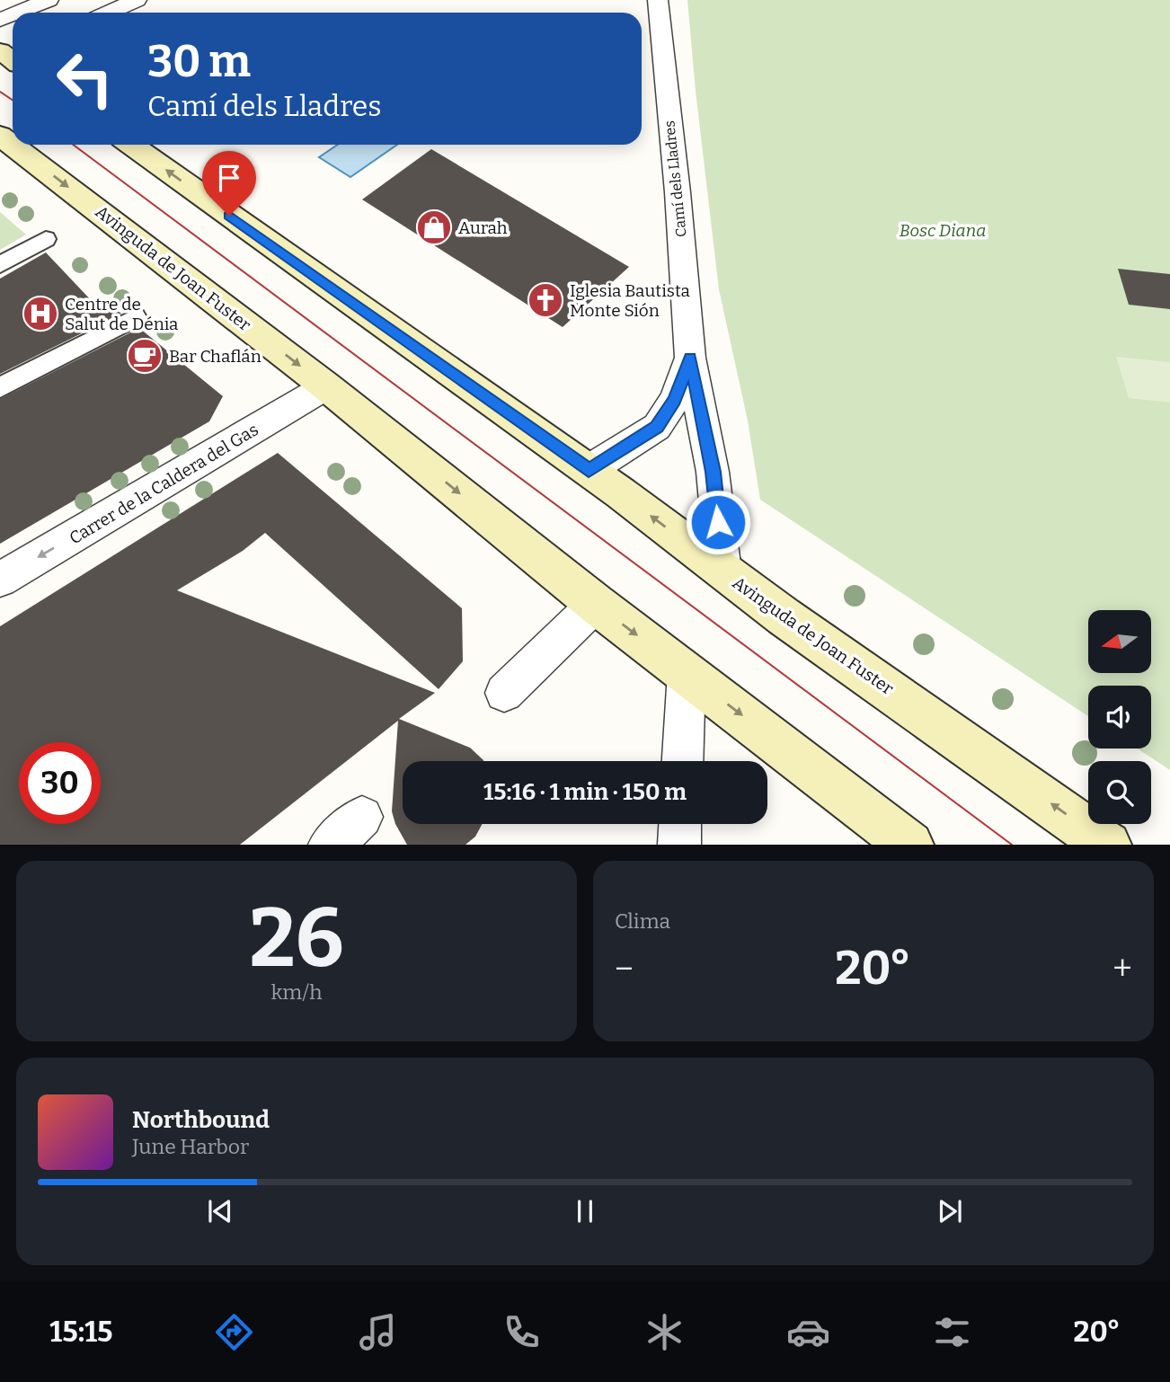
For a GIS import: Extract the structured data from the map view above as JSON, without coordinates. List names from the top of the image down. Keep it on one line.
{"streets":{"main road":["Avinguda de Joan Fuster"],"street":["Camí dels Lladres","Carrer de la Caldera del Gas"]},"crossings":[["Camí dels Lladres","Avinguda de Joan Fuster"],["Avinguda de Joan Fuster","Carrer de la Caldera del Gas"]],"parks":["Bosc Diana"],"places":{"shop":["Aurah"],"church":["Iglesia Bautista Monte Sión"],"hospital":["Centre de Salut de Dénia"],"cafe":["Bar Chaflán"]},"north":"left","page":{"turn":["30 m","Camí dels Lladres"],"limit":"30","trip":"15:16 · 1 min · 150 m","tile":[["26","km/h"],"Clima"],"heat":["−","20°","+"],"song":["Northbound","June Harbor"],"tabs":["15:15","20°"]}}
